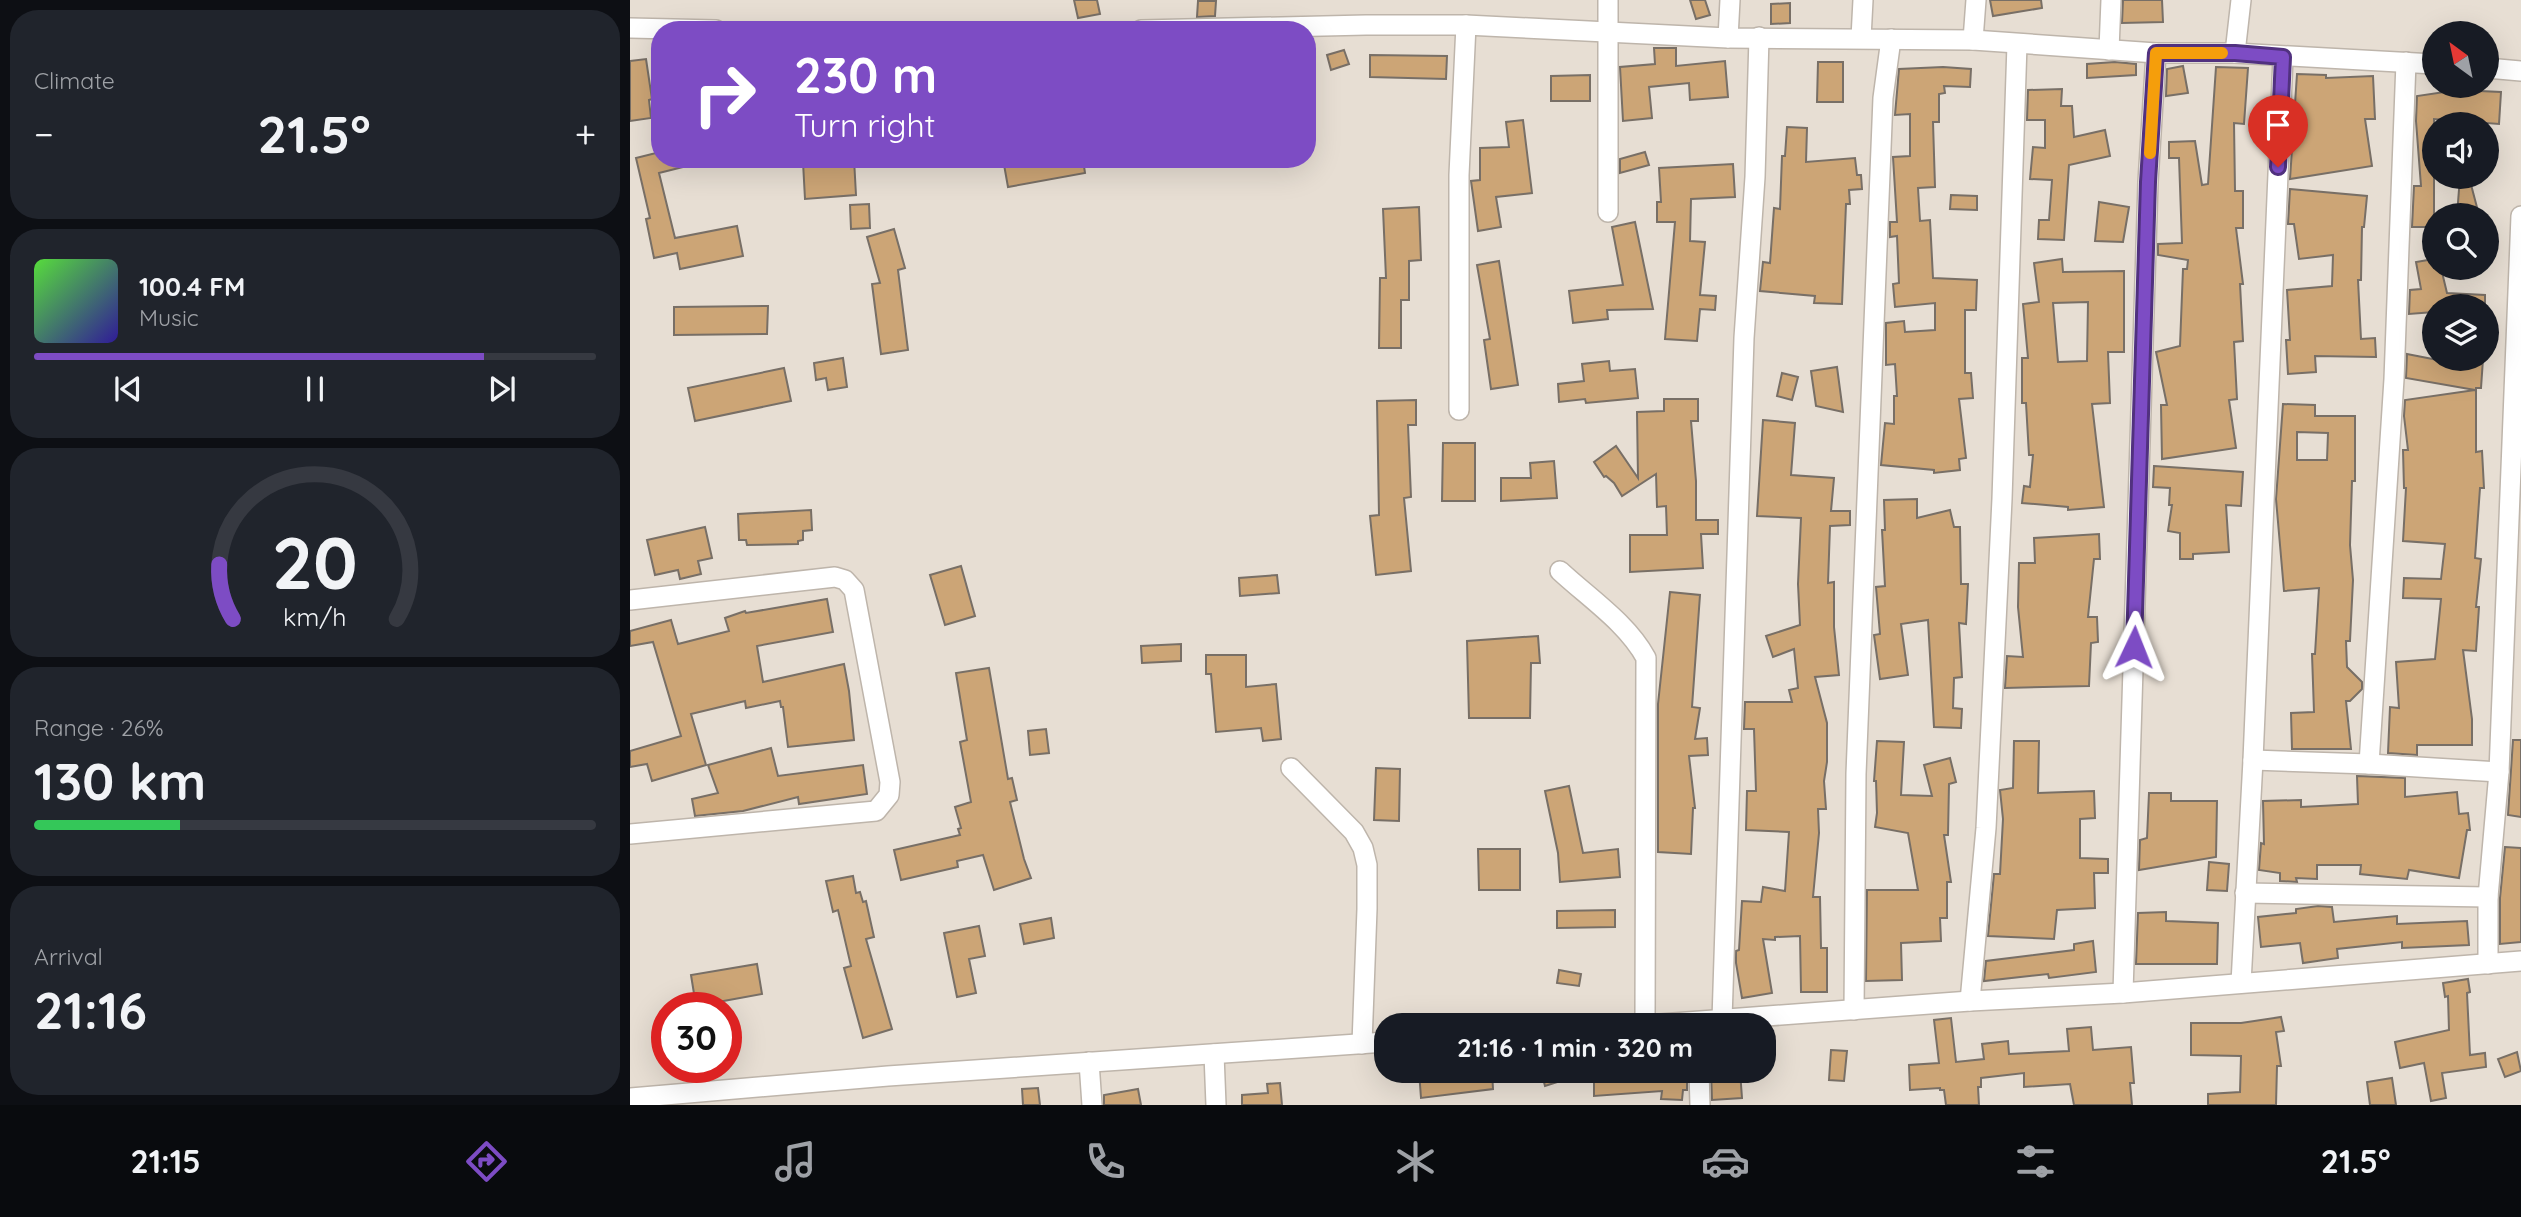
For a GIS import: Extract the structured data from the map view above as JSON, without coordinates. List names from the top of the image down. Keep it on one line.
{"north":"top left","page":{"tile":["Climate",["Range · 26%","130 km"],["Arrival","21:16"]],"turn":["230 m","Turn right"],"heat":["−","21.5°","+"],"song":["100.4 FM","Music"],"limit":"30","trip":"21:16 · 1 min · 320 m","tabs":["21:15","21.5°"],"gauge":["20","km/h"]}}
